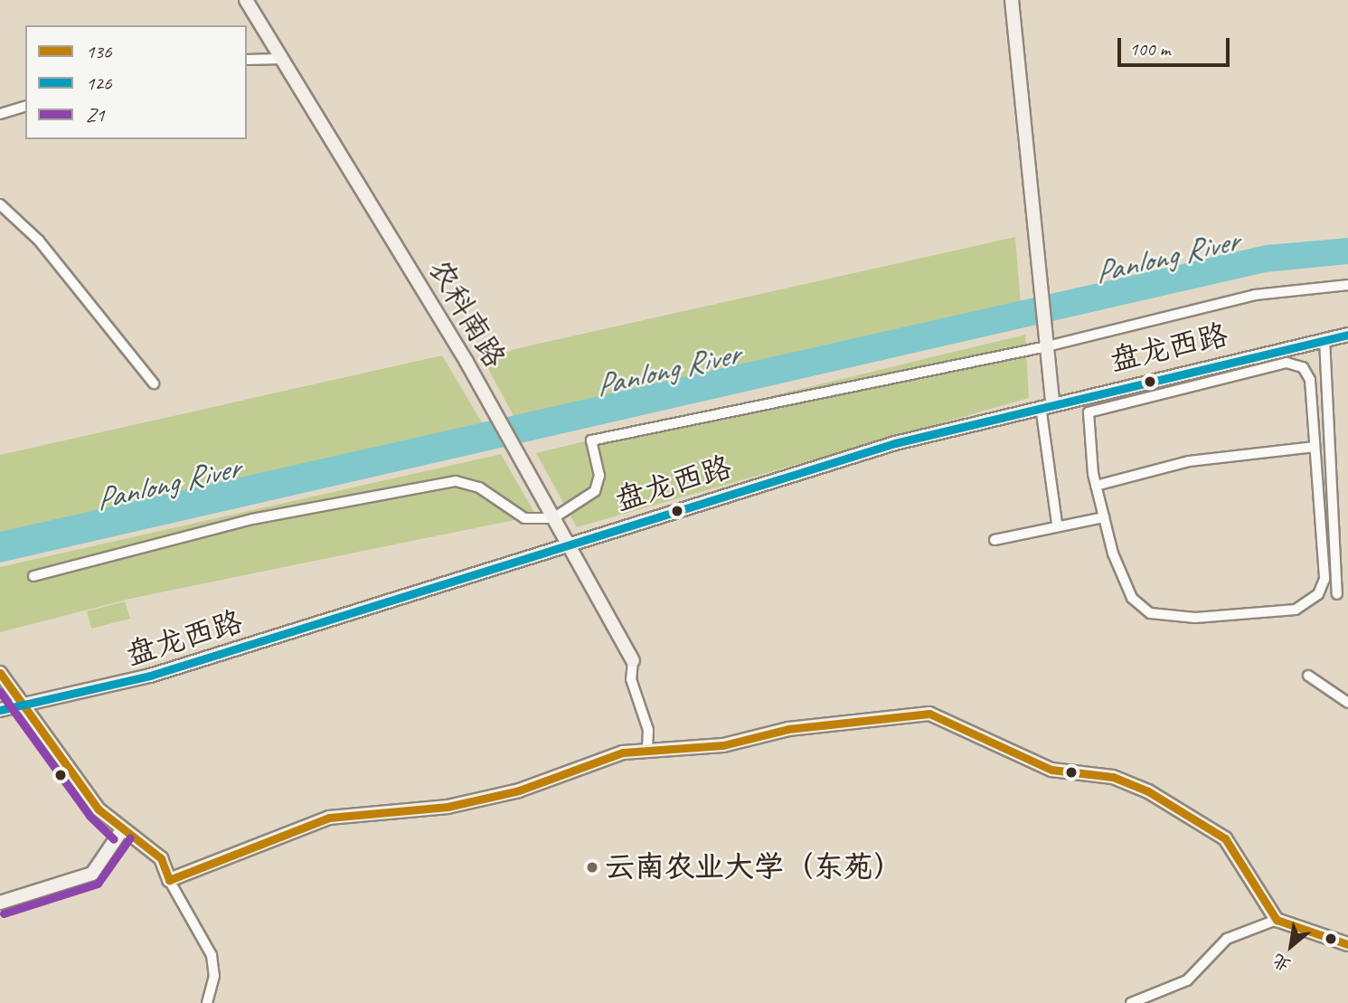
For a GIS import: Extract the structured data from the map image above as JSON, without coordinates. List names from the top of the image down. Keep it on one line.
{"streets":{"street":["农科南路","盘龙西路"]},"crossings":[["农科南路","盘龙西路"]],"water":["Panlong River"],"places":["云南农业大学（东苑）"],"lines":["transit line 126","transit line 136","transit line Z1"],"legend":["136","126","Z1"],"scale_bar":"100 m","north":"bottom left"}
